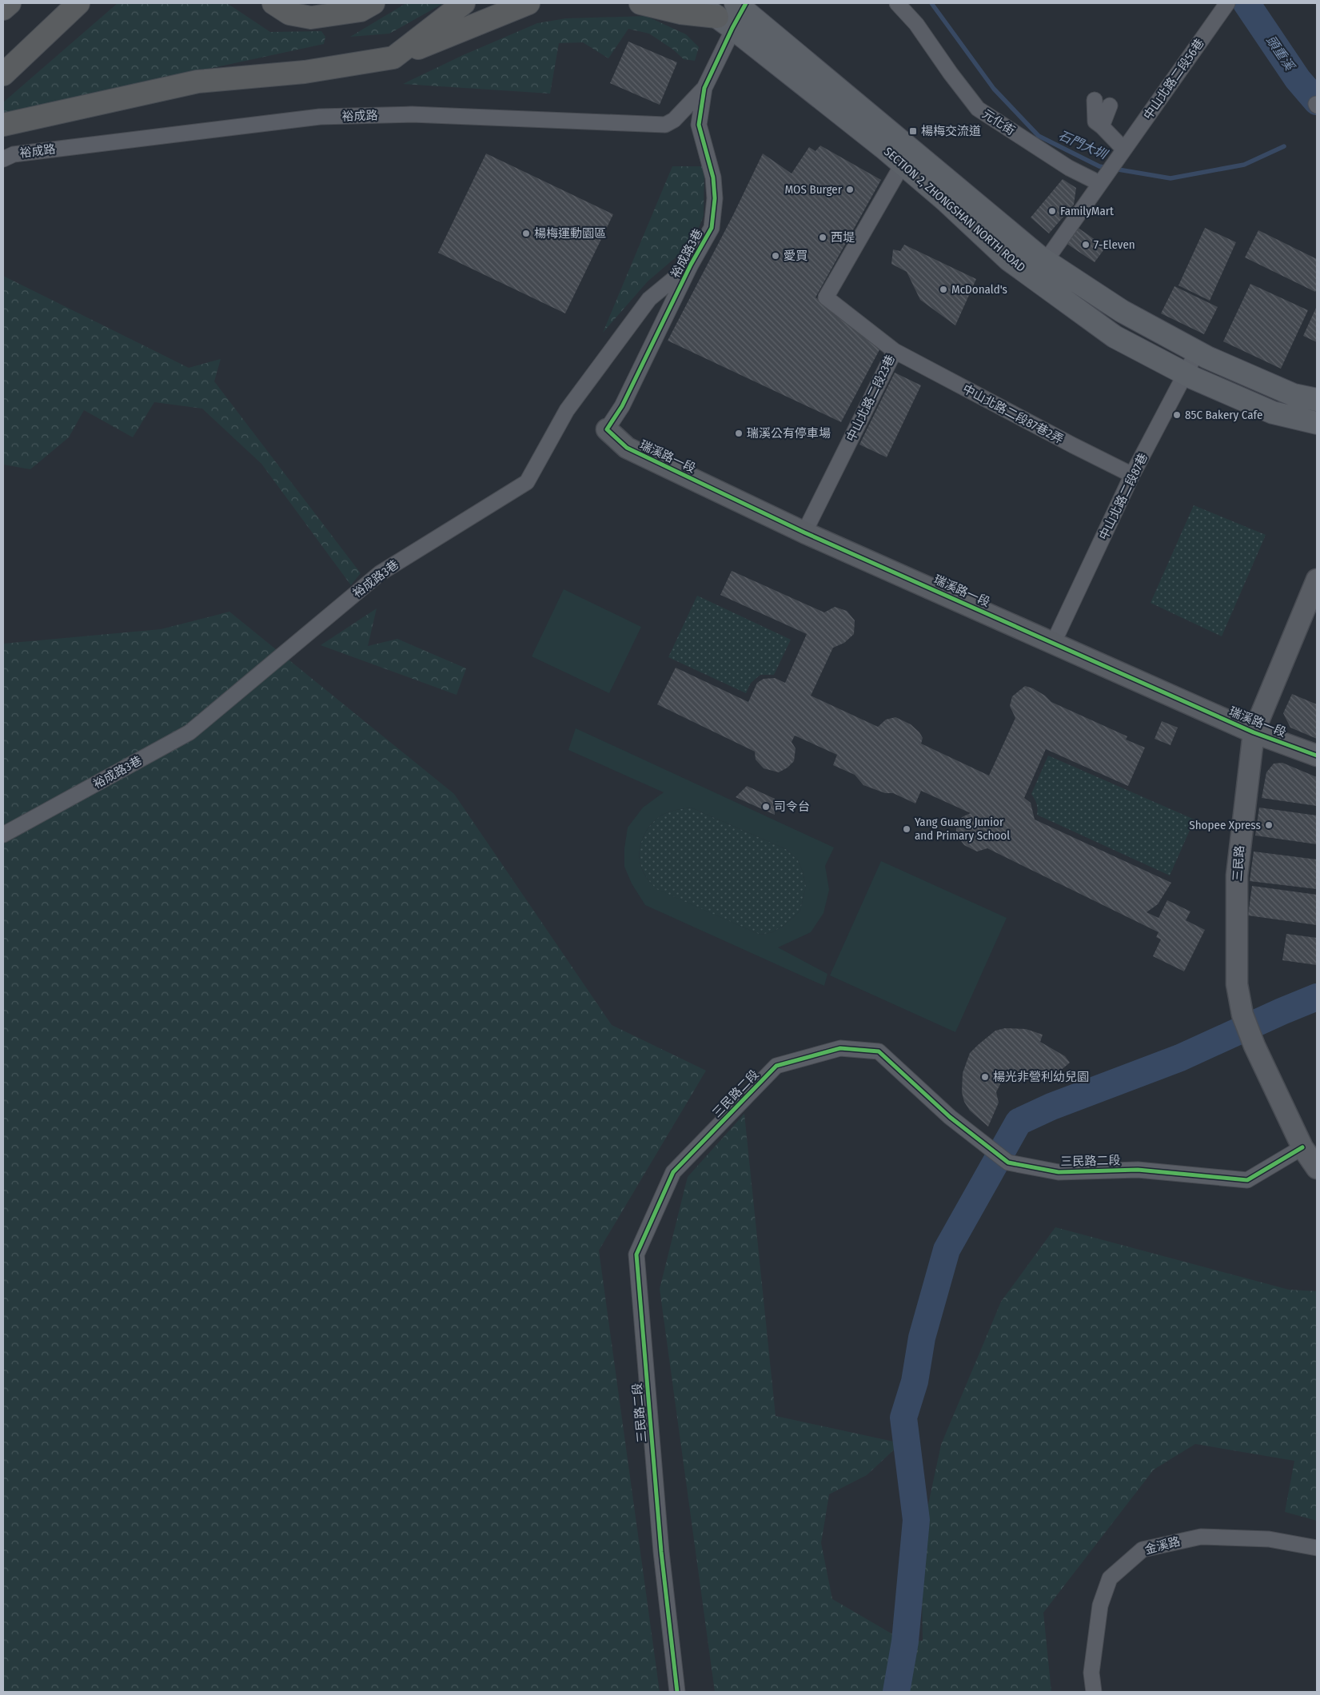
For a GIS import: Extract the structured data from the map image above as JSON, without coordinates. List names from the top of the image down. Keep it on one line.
{"streets":{"main road":["SECTION 2, ZHONGSHAN NORTH ROAD"],"street":["中山北路二段56巷","裕成路","元化街","裕成路3巷","中山北路二段23巷","中山北路二段87巷2弄","瑞溪路一段","中山北路二段87巷","三民路","三民路二段","金溪路"]},"crossings":[["中山北路二段56巷","元化街"],["裕成路","裕成路3巷"],["SECTION 2, ZHONGSHAN NORTH ROAD","裕成路3巷"],["SECTION 2, ZHONGSHAN NORTH ROAD","中山北路二段23巷"],["SECTION 2, ZHONGSHAN NORTH ROAD","中山北路二段87巷"],["裕成路3巷","瑞溪路一段"],["中山北路二段23巷","中山北路二段87巷2弄"],["中山北路二段23巷","瑞溪路一段"],["中山北路二段87巷2弄","中山北路二段87巷"],["瑞溪路一段","中山北路二段87巷"],["瑞溪路一段","三民路"],["三民路","三民路二段"]],"water":["頭重溪","石門大圳"],"places":{"transit":["楊梅交流道"],"other":["MOS Burger","FamilyMart","楊梅運動園區","西堤","7-Eleven","愛買","McDonald's","85C Bakery Cafe","瑞溪公有停車場","司令台","Shopee Xpress","Yang Guang Junior and Primary School","楊光非營利幼兒園"]}}
